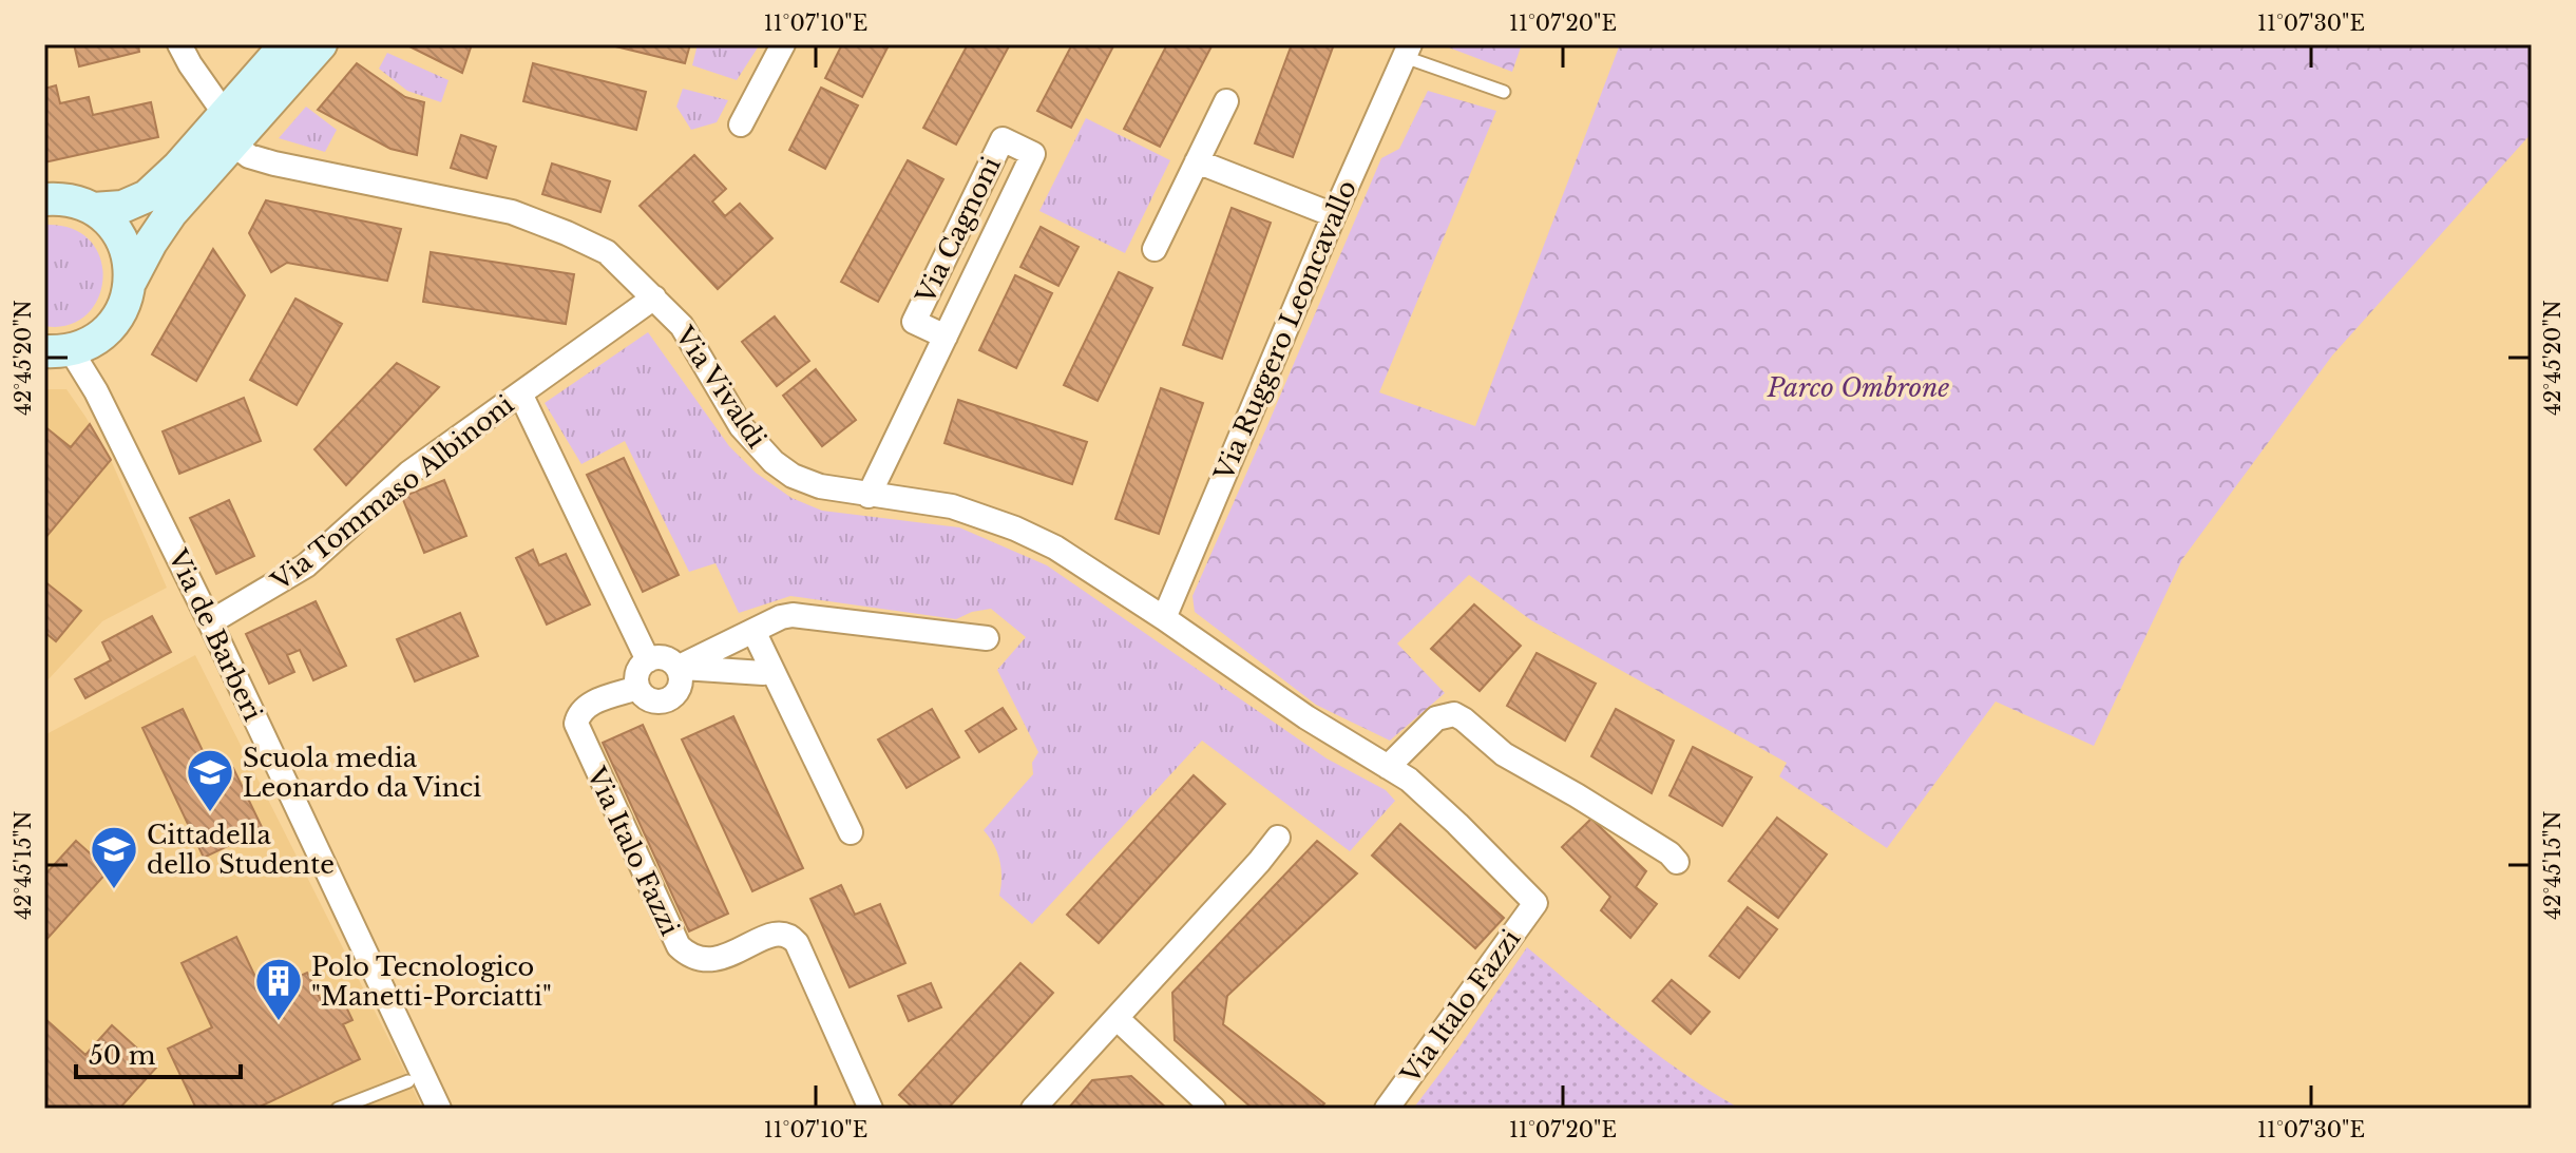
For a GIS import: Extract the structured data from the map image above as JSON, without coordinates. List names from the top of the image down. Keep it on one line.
{"streets":{"street":["Via Cagnoni","Via Ruggero Leoncavallo","Via Vivaldi","Via Tommaso Albinoni","Via de Barberi","Via Italo Fazzi"]},"crossings":[["Via Cagnoni","Via Vivaldi"],["Via Ruggero Leoncavallo","Via Vivaldi"],["Via Vivaldi","Via Tommaso Albinoni"],["Via Vivaldi","Via Italo Fazzi"],["Via Tommaso Albinoni","Via de Barberi"]],"parks":["Parco Ombrone"],"places":{"school or university":["Scuola media Leonardo da Vinci","Cittadella dello Studente"],"building":["Polo Tecnologico \"Manetti-Porciatti\""]},"scale_bar":"50 m","coordinates":["11°07'10\"E","11°07'20\"E","11°07'30\"E","42°45'20\"N","42°45'15\"N"]}
